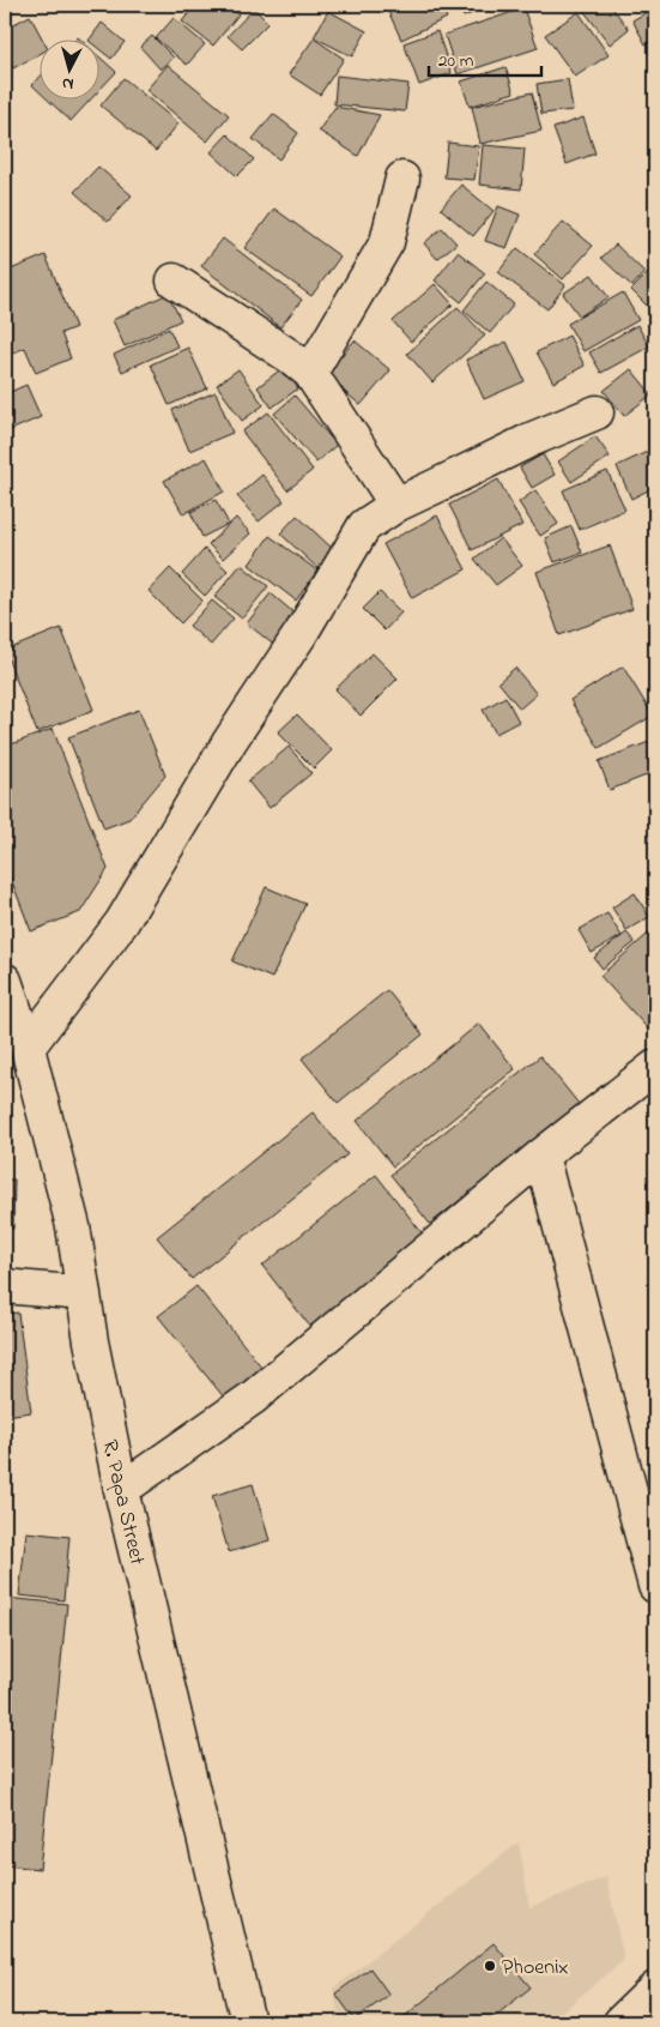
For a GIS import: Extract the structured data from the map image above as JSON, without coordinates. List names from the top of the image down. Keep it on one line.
{"streets":{"street":["R. Papa Street"]},"places":["Phoenix"],"scale_bar":"20 m","north":"bottom"}
